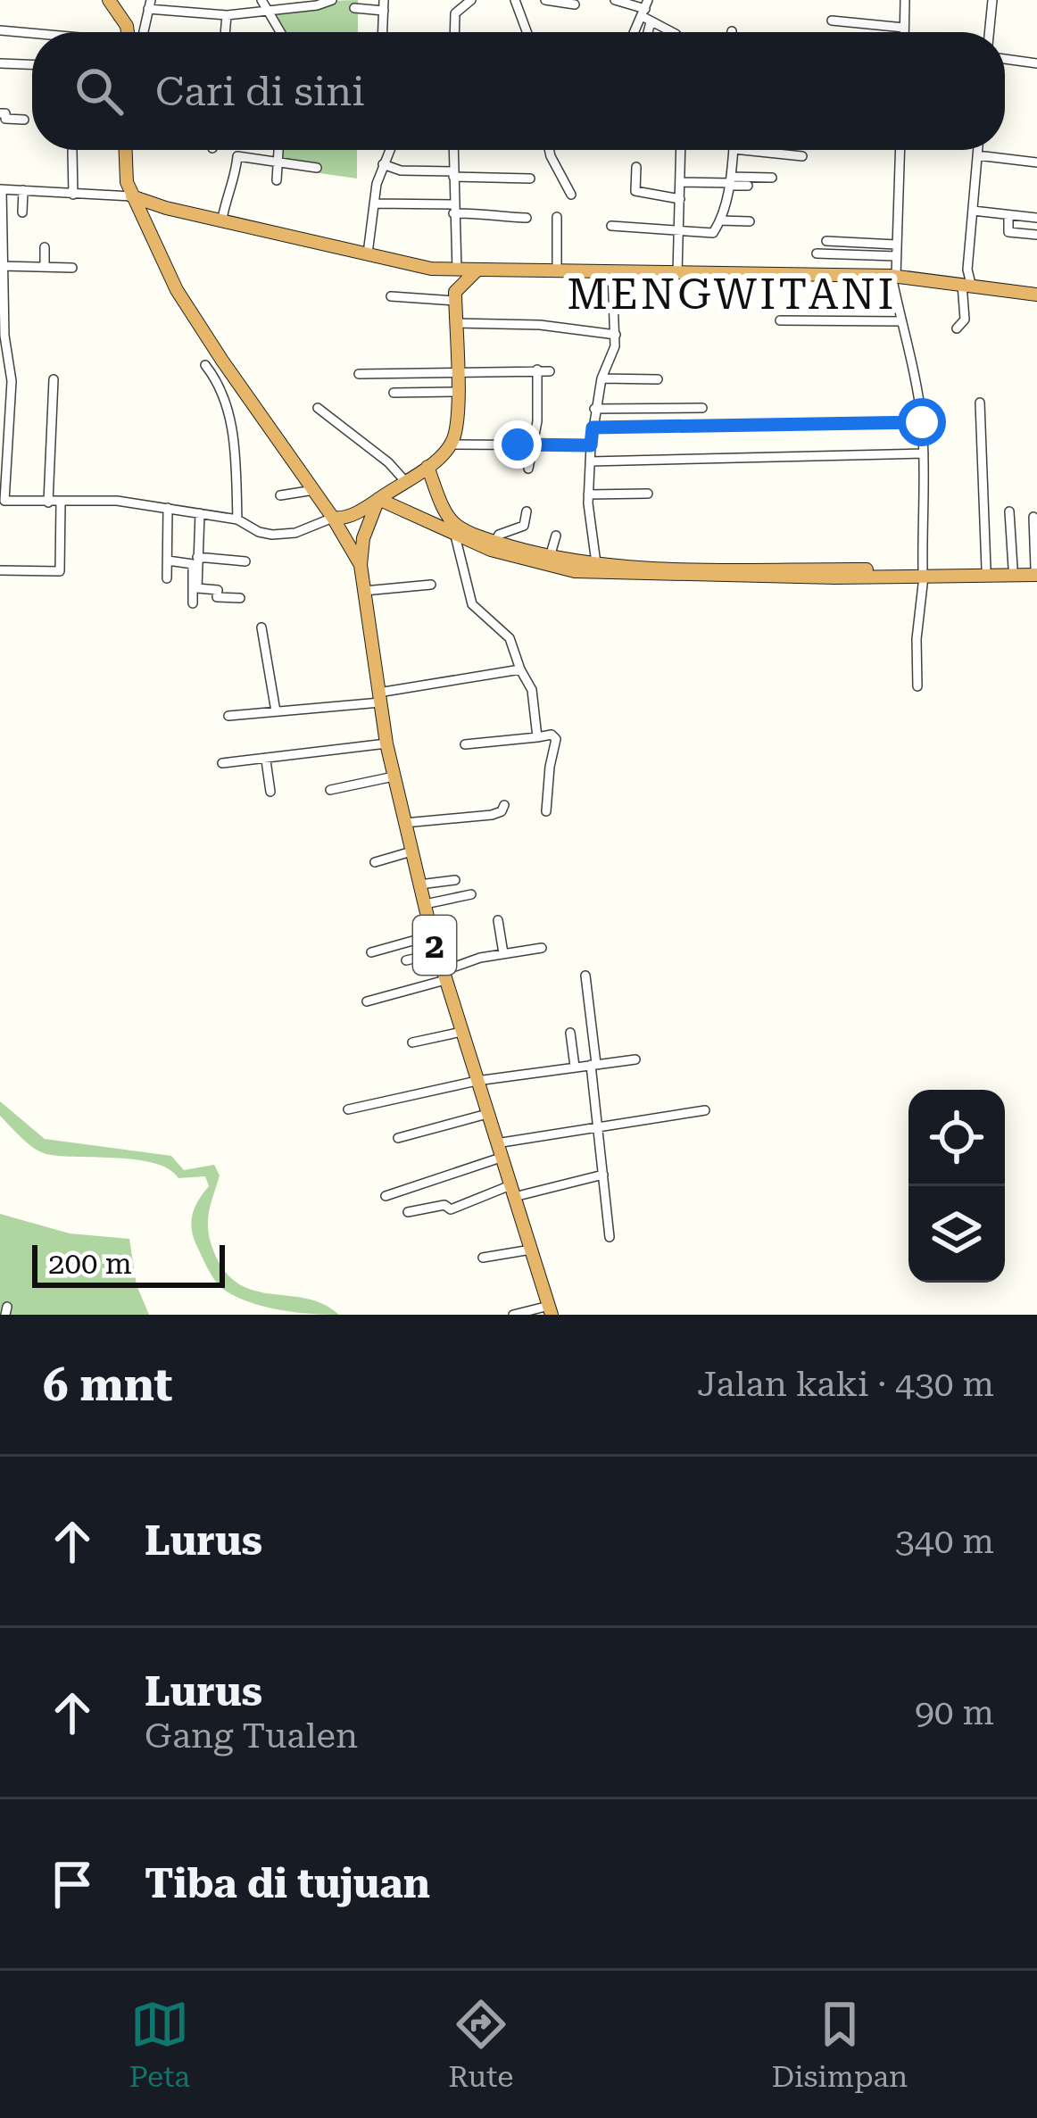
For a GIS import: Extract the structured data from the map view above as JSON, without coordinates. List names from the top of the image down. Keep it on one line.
{"streets":{"highway":["2"]},"districts":["MENGWITANI"],"scale_bar":"200 m","page":{"search":"Cari di sini","scale":"200 m","heading":["6 mnt","Jalan kaki · 430 m"],"list":[["Lurus","340 m"],["Lurus","Gang Tualen","90 m"],"Tiba di tujuan"],"nav":["Peta","Rute","Disimpan"]}}
